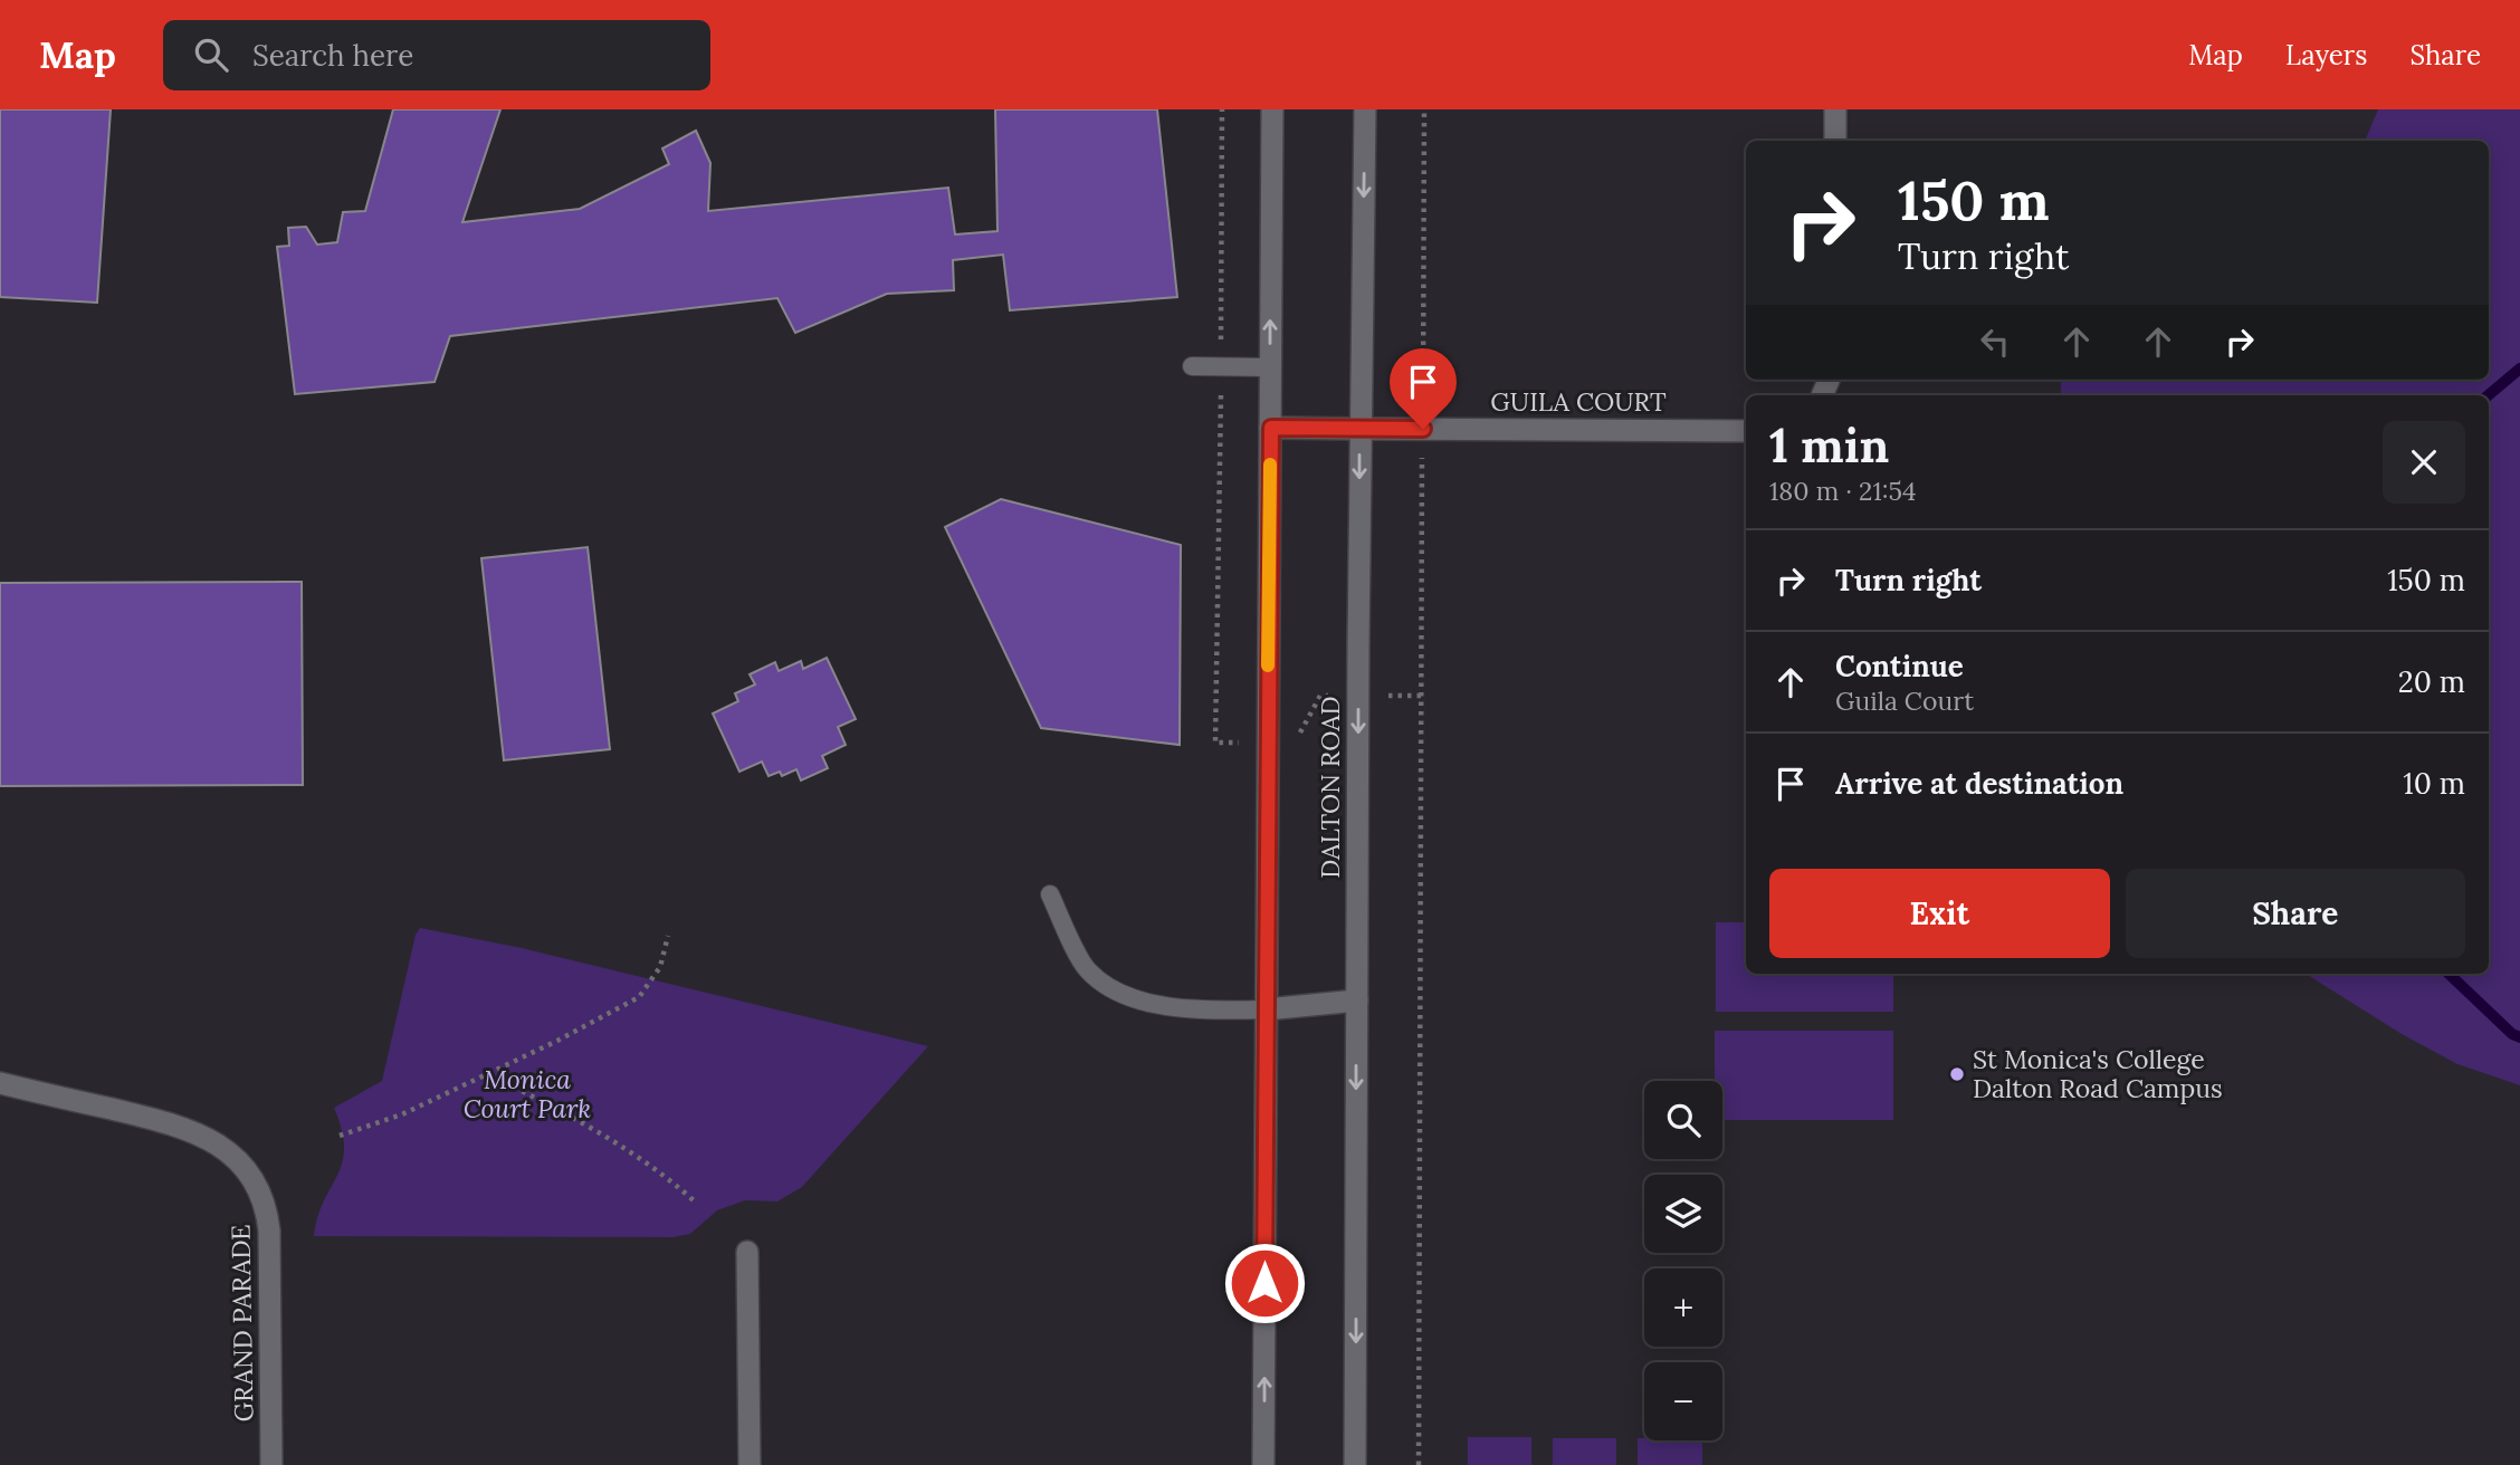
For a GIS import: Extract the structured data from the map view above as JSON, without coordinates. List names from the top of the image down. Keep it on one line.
{"streets":{"main road":["GUILA COURT","DALTON ROAD","GRAND PARADE"]},"crossings":[["GUILA COURT","DALTON ROAD"]],"parks":["Monica Court Park"],"places":["St Monica's College Dalton Road Campus"],"page":{"header":"Map","search":"Search here","nav":["Map","Layers","Share"],"turn":["150 m","Turn right"],"heading":["1 min","180 m · 21:54"],"list":[{"name":"Turn right","value":"150 m"},{"name":"Continue","note":"Guila Court","value":"20 m"},{"name":"Arrive at destination","value":"10 m"}],"buttons":["Exit","Share"],"map_buttons":["+","−"]}}
